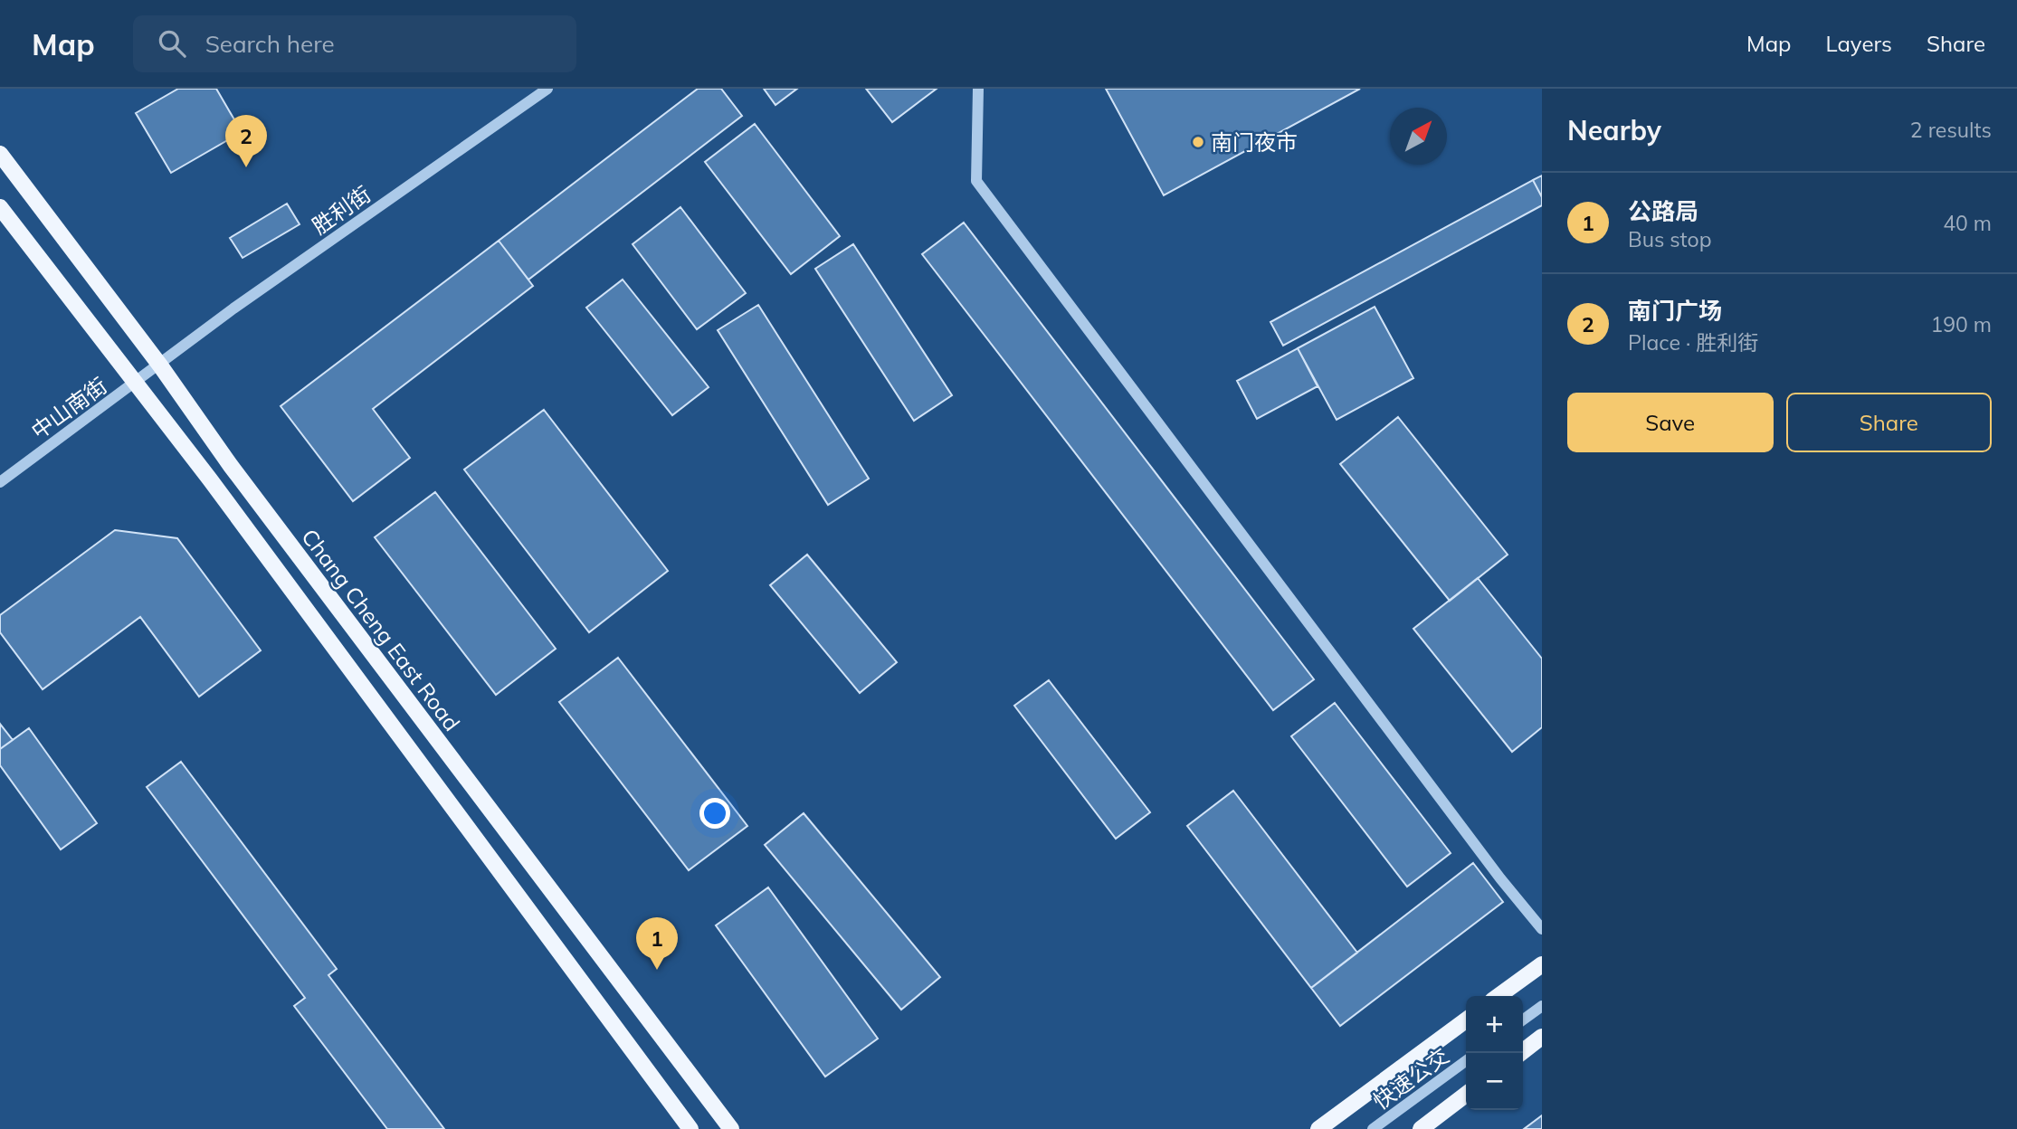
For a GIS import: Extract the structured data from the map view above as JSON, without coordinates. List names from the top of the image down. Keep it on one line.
{"streets":{"main road":["Chang Cheng East Road"],"street":["胜利街","中山南街","快速公交"]},"crossings":[["胜利街","中山南街"],["胜利街","Chang Cheng East Road"],["中山南街","Chang Cheng East Road"]],"places":["南门夜市"],"north":"top right","page":{"header":"Map","search":"Search here","nav":["Map","Layers","Share"],"heading":["Nearby","2 results"],"pins":["2","1"],"list":[{"mark":"1","name":"公路局","note":"Bus stop","value":"40 m"},{"mark":"2","name":"南门广场","note":"Place · 胜利街","value":"190 m"}],"buttons":["Save","Share"],"map_buttons":["+","−"]}}
